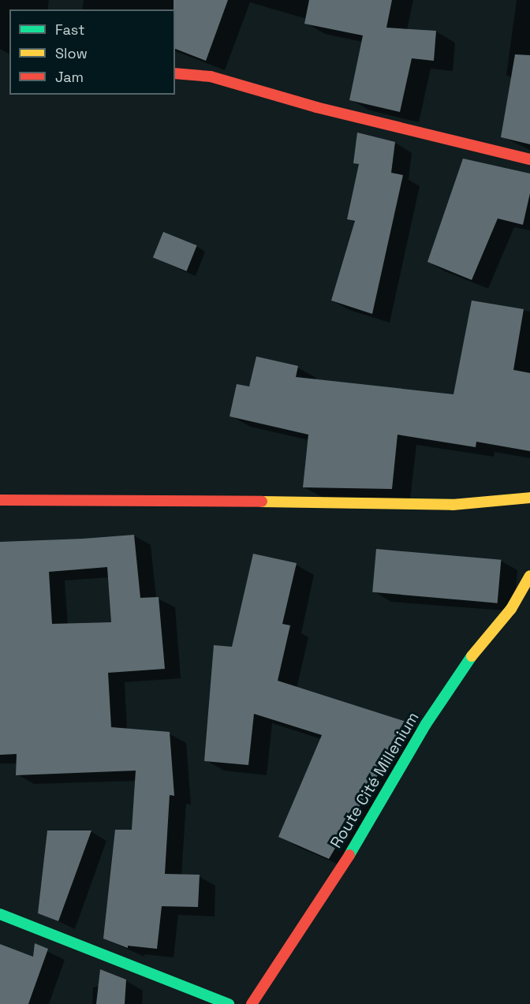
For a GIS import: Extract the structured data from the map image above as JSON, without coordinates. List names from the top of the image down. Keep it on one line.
{"streets":{"street":["Route Cité Millenium"]},"legend":["Fast","Slow","Jam"]}
